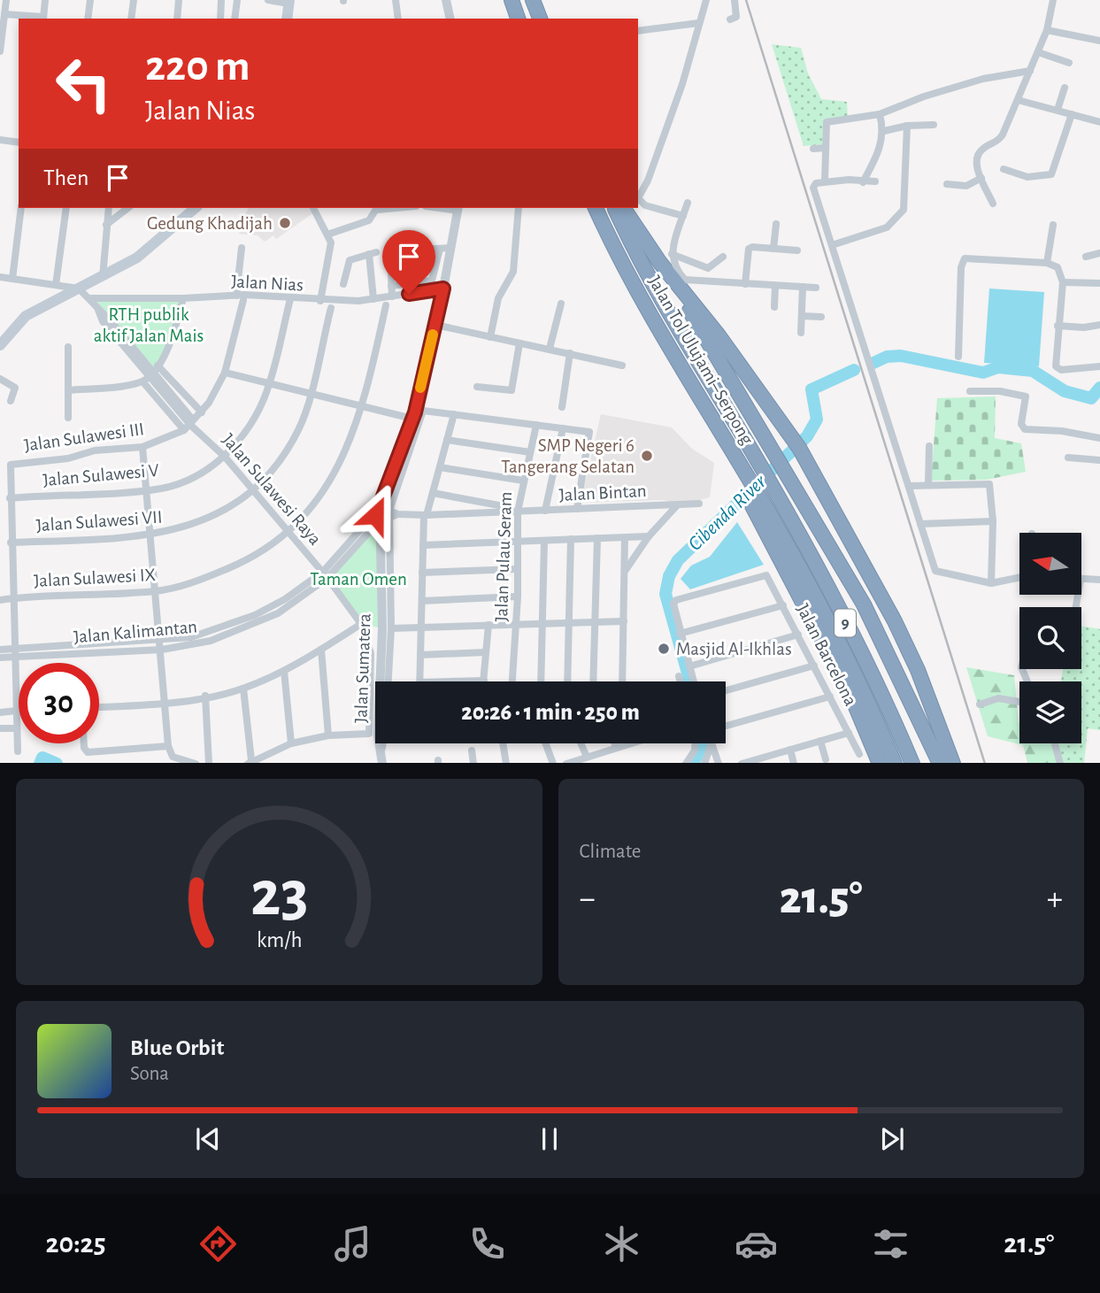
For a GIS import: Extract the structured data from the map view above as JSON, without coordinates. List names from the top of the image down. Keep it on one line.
{"streets":{"highway":["Jalan Tol Ulujami–Serpong","9"],"street":["Jalan Nias","Jalan Sulawesi III","Jalan Sulawesi V","Jalan Sulawesi Raya","Jalan Bintan","Jalan Sulawesi VII","Jalan Pulau Seram","Jalan Sulawesi IX","Jalan Kalimantan","Jalan Barcelona","Jalan Sumatera"]},"crossings":[["Jalan Nias","Jalan Sumatera"],["Jalan Sulawesi III","Jalan Sulawesi V"],["Jalan Sulawesi III","Jalan Sulawesi Raya"],["Jalan Sulawesi V","Jalan Sulawesi Raya"],["Jalan Sulawesi Raya","Jalan Sulawesi VII"],["Jalan Sulawesi Raya","Jalan Sulawesi IX"],["Jalan Sulawesi Raya","Jalan Kalimantan"],["Jalan Bintan","Jalan Pulau Seram"],["Jalan Bintan","Jalan Kalimantan"],["Jalan Bintan","Jalan Sumatera"],["Jalan Kalimantan","Jalan Sumatera"]],"water":["Cibenda River"],"parks":["RTH publik aktif Jalan Mais","Taman Omen"],"places":["Gedung Khadijah","SMP Negeri 6 Tangerang Selatan","Masjid Al-Ikhlas"],"north":"left","page":{"turn":["220 m","Jalan Nias"],"then":"Then","limit":"30","trip":"20:26 · 1 min · 250 m","tile":"Climate","heat":["−","21.5°","+"],"song":["Blue Orbit","Sona"],"tabs":["20:25","21.5°"],"gauge":["23","km/h"]}}
